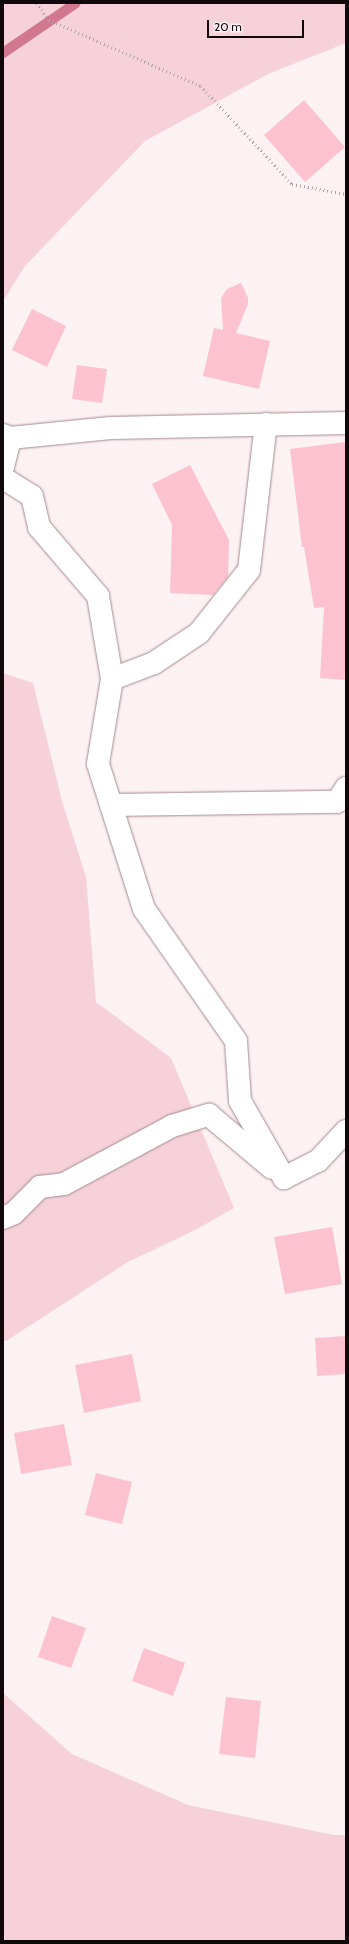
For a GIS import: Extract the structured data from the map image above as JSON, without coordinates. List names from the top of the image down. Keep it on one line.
{"scale_bar":"20 m"}
